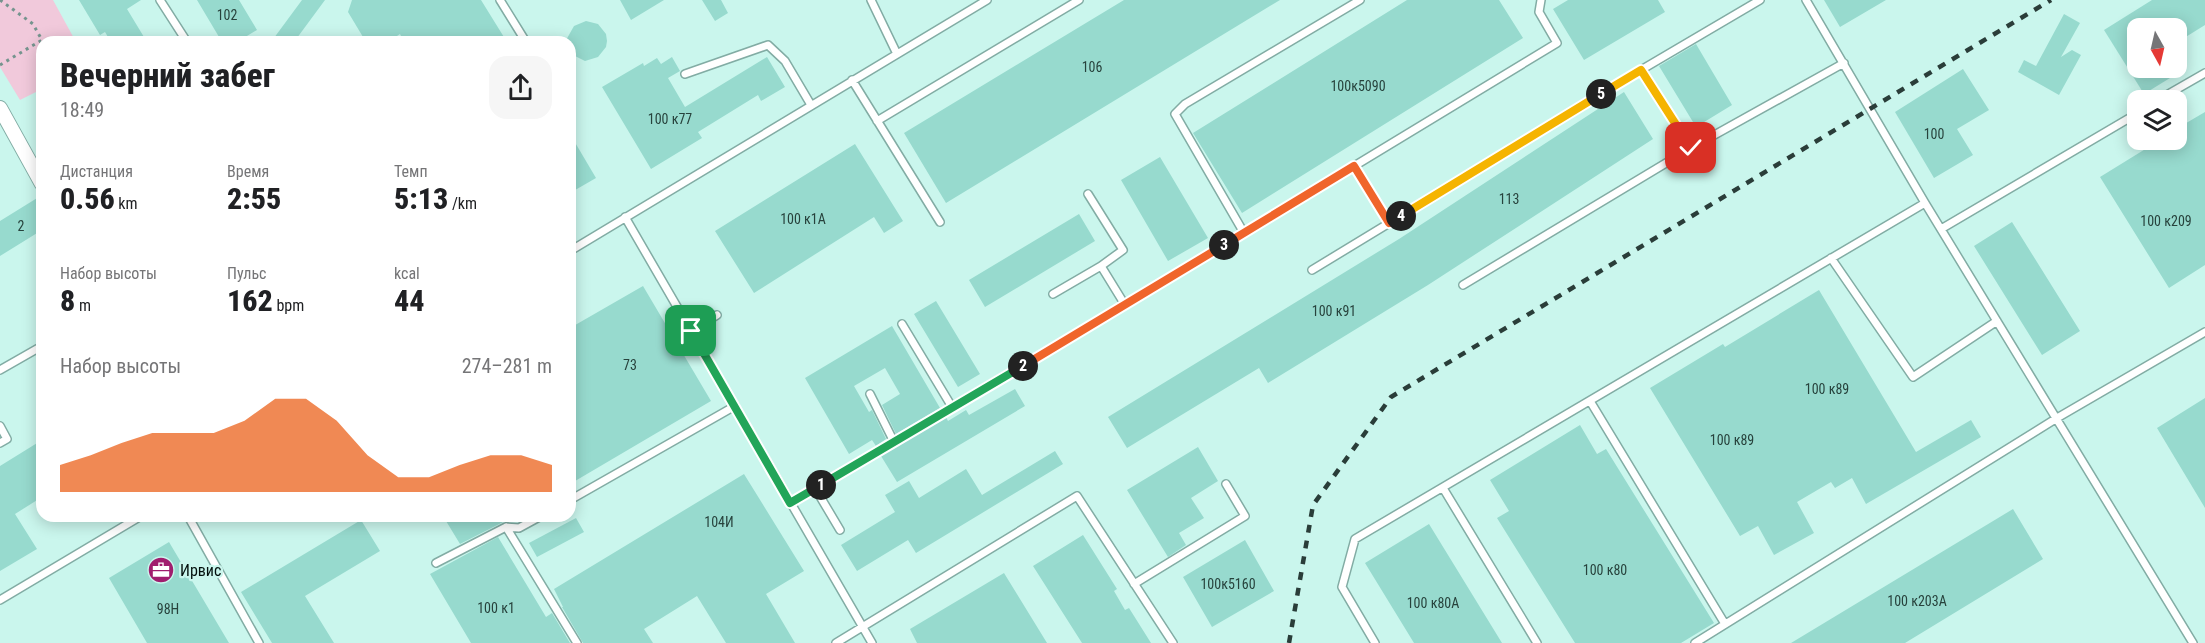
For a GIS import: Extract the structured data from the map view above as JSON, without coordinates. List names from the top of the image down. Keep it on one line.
{"places":{"office":["Ирвис"]},"house_numbers":["102","106","100к5090","100 к77","100","113","100 к1А","100 к209","2","100 к91","73","100 к89","100 к89","104И","100 к80","100к5160","100 к203А","100 к80А","100 к1","98Н"],"north":"bottom","page":{"heading":["Вечерний забег","18:49"],"pins":["5","4","3","2","1"],"stats":[["Дистанция","0.56 km"],["Время","2:55"],["Темп","5:13 /km"],["Набор высоты","8 m"],["Пульс","162 bpm"],["kcal","44"]],"chart":["Набор высоты","274–281 m"]}}
